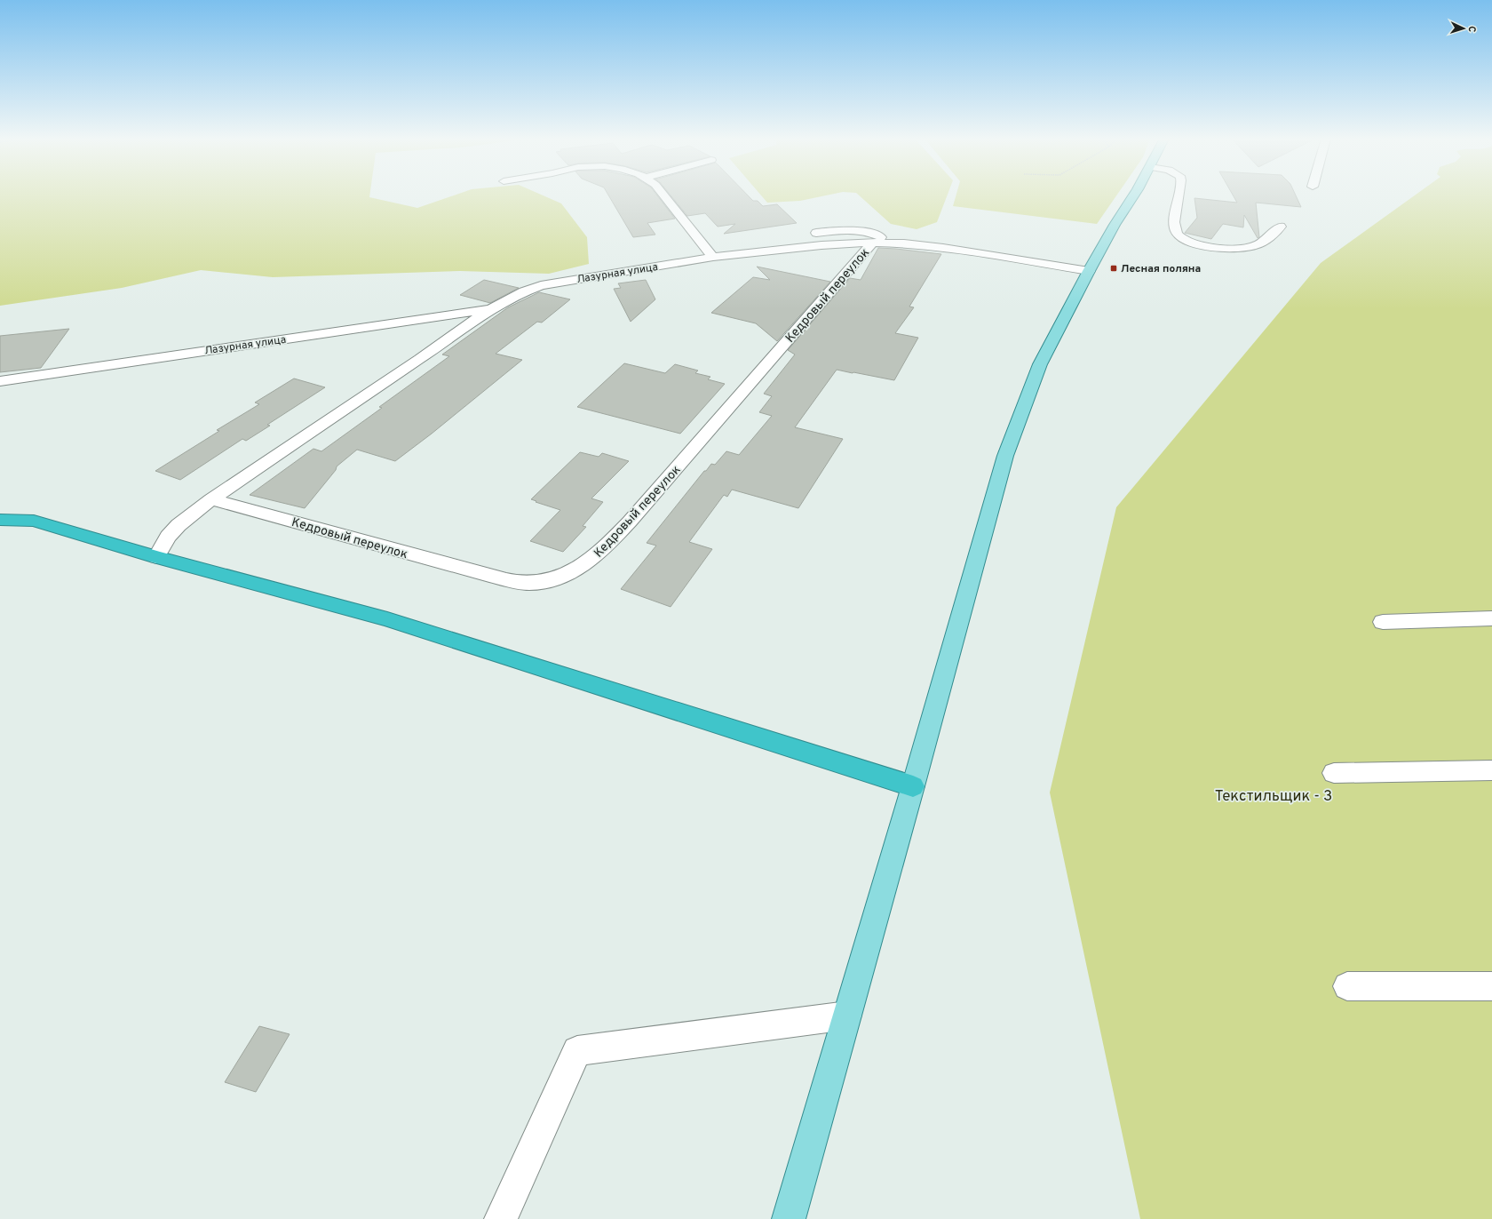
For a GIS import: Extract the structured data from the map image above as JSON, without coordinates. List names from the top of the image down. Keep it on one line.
{"streets":{"street":["Лазурная улица","Кедровый переулок"]},"crossings":[["Лазурная улица","Кедровый переулок"]],"parks":["Текстильщик - 3"],"places":{"transit":["Лесная поляна"]},"north":"right"}
